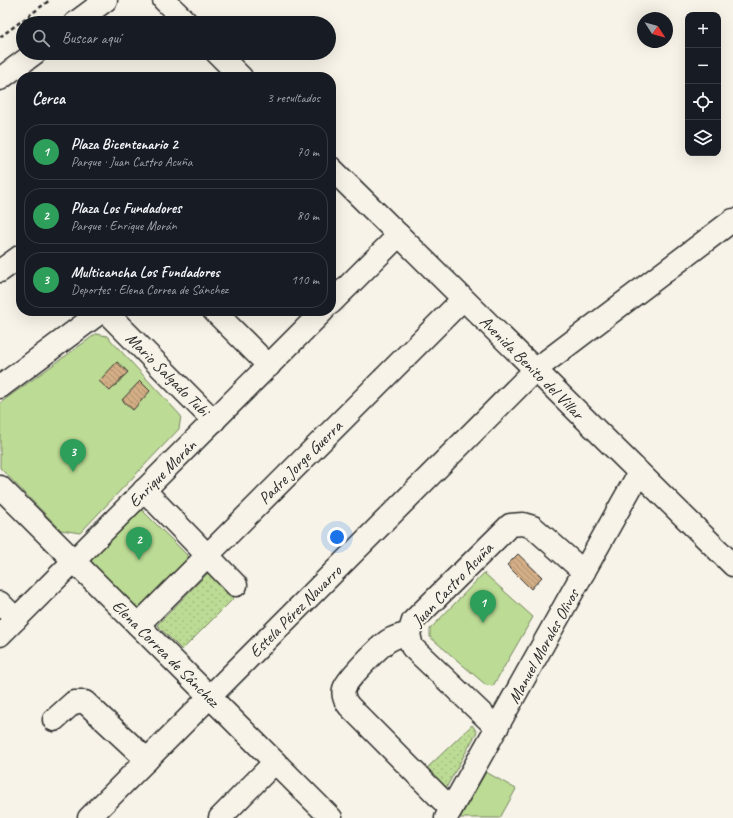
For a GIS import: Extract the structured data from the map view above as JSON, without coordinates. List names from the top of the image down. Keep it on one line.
{"streets":{"street":["Avenida Benito del Villar","Mario Salgado Tubi","Padre Jorge Guerra","Enrique Morán","Juan Castro Acuña","Estela Pérez Navarro","Manuel Morales Olivos","Elena Correa de Sánchez"]},"crossings":[["Avenida Benito del Villar","Padre Jorge Guerra"],["Avenida Benito del Villar","Estela Pérez Navarro"],["Avenida Benito del Villar","Manuel Morales Olivos"],["Mario Salgado Tubi","Enrique Morán"],["Padre Jorge Guerra","Elena Correa de Sánchez"],["Enrique Morán","Elena Correa de Sánchez"],["Juan Castro Acuña","Manuel Morales Olivos"],["Estela Pérez Navarro","Elena Correa de Sánchez"]],"north":"bottom right","page":{"map_buttons":["+","−"],"search":"Buscar aquí","heading":["Cerca","3 resultados"],"list":[{"mark":"1","name":"Plaza Bicentenario 2","note":"Parque · Juan Castro Acuña","value":"70 m"},{"mark":"2","name":"Plaza Los Fundadores","note":"Parque · Enrique Morán","value":"80 m"},{"mark":"3","name":"Multicancha Los Fundadores","note":"Deportes · Elena Correa de Sánchez","value":"110 m"}],"pins":["3","2","1"]}}
